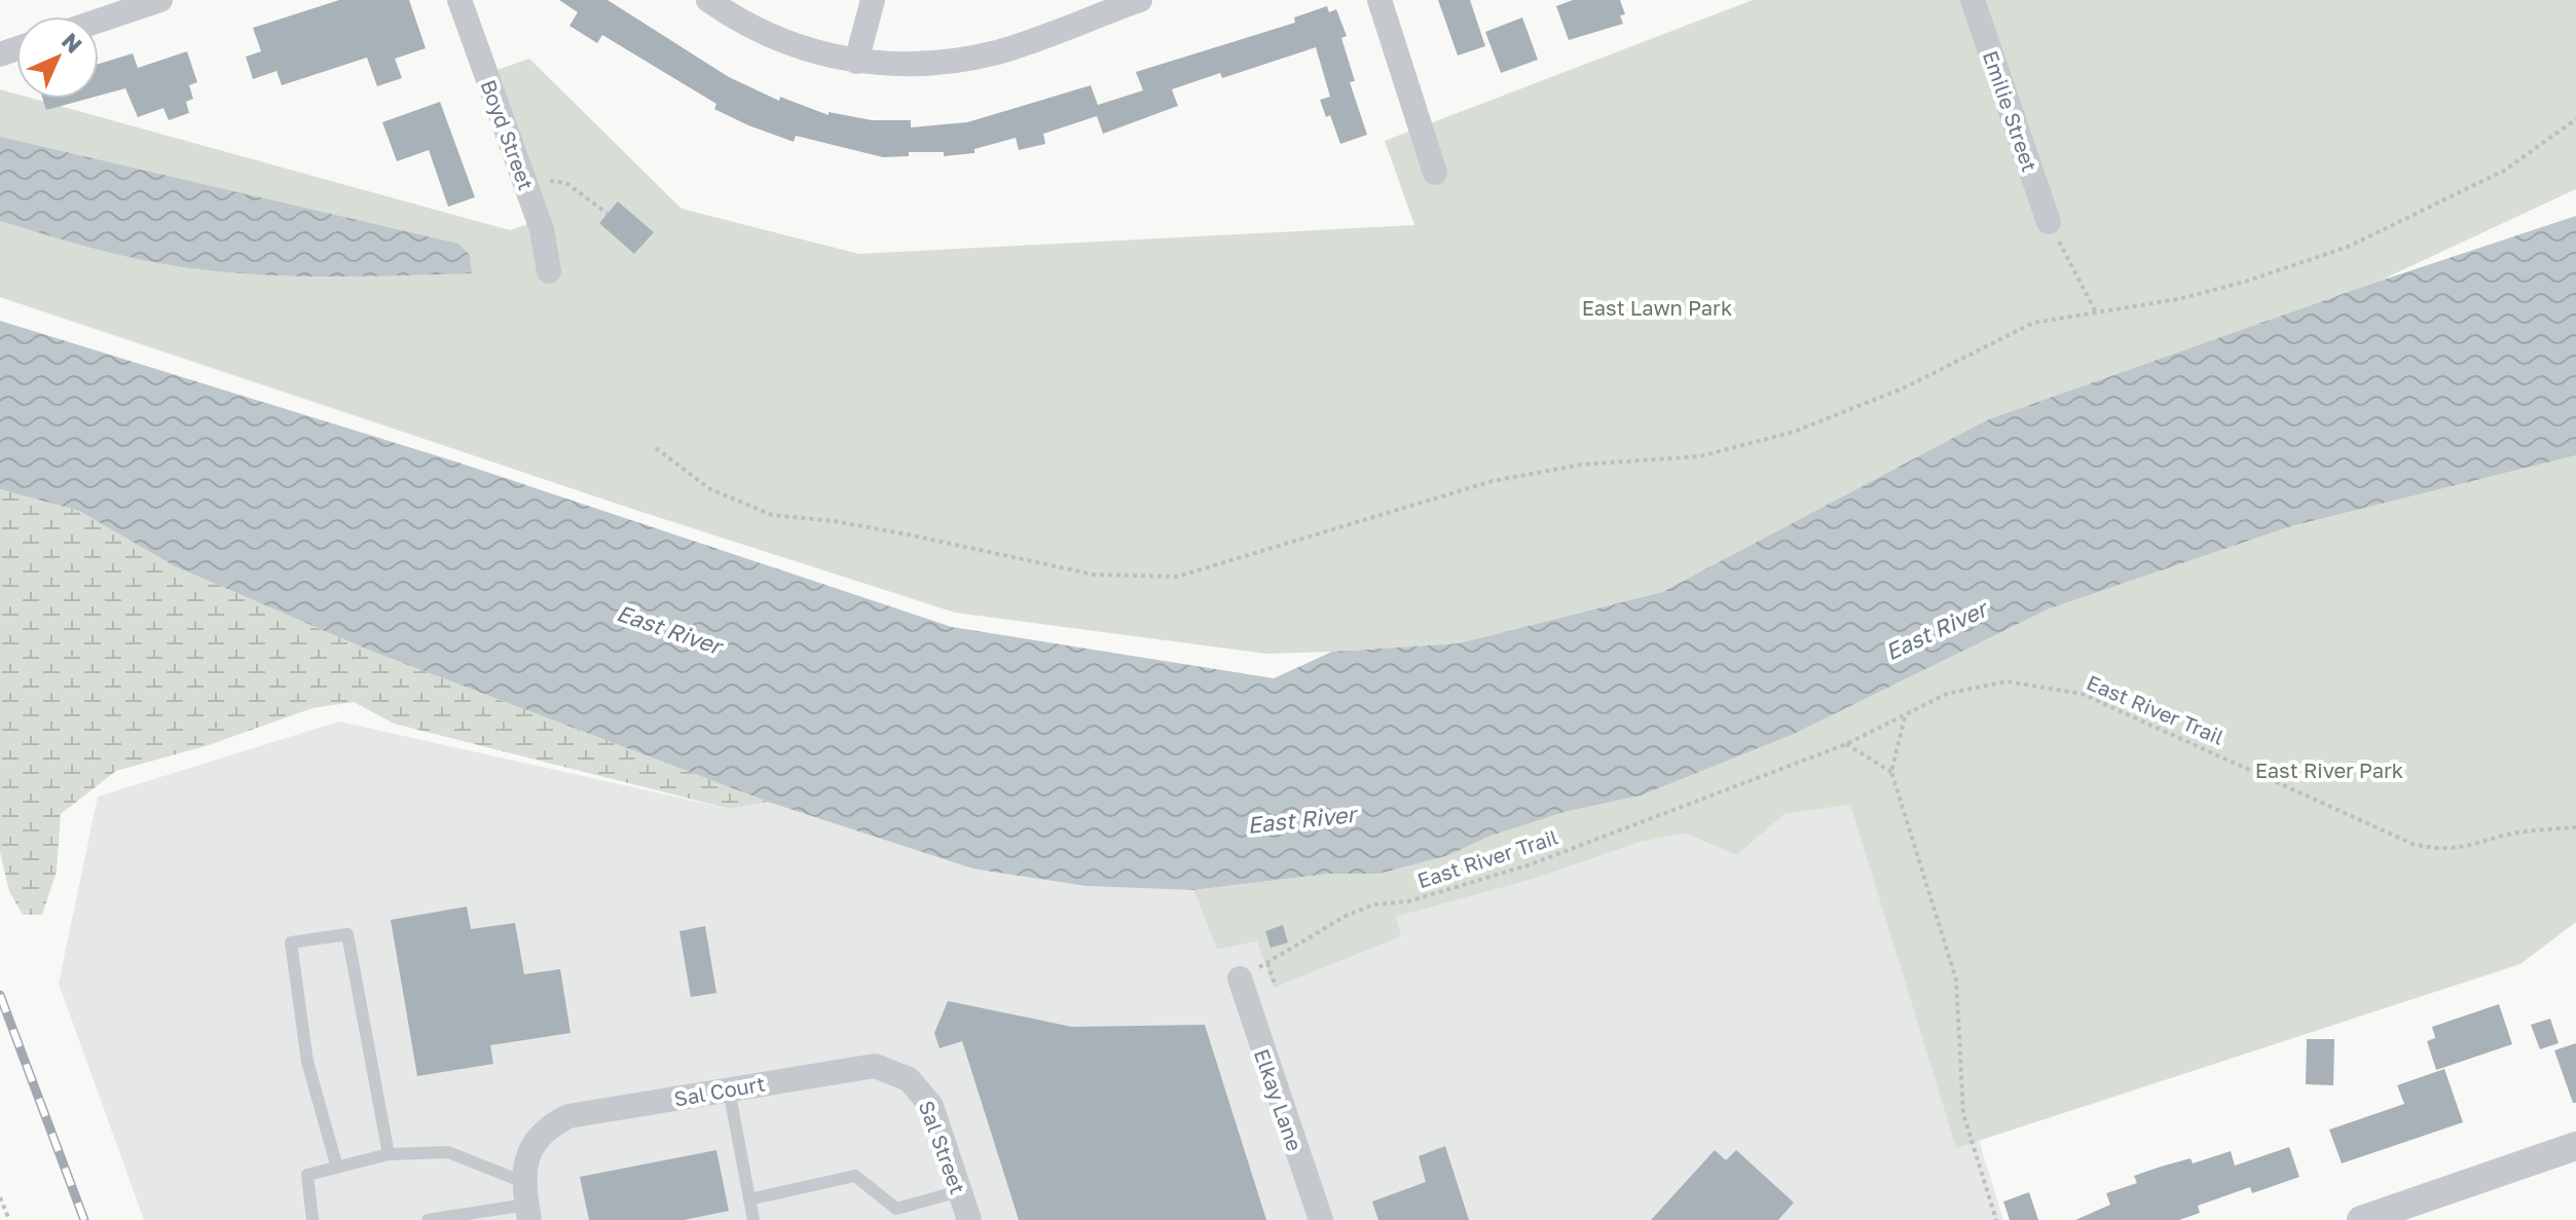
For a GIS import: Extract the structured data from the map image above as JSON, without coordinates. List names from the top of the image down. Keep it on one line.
{"streets":{"street":["Emilie Street","Boyd Street","Sal Court","Elkay Lane","Sal Street"],"path":["East River Trail"]},"crossings":[["East River Trail","Elkay Lane"],["Sal Court","Sal Street"]],"water":["East River"],"parks":["East Lawn Park","East River Park"],"north":"top right"}
